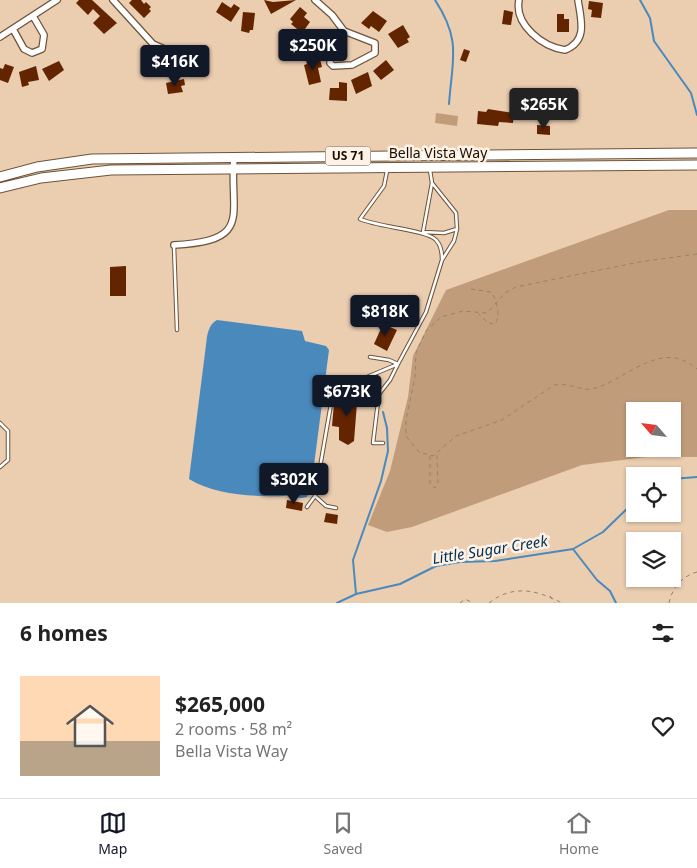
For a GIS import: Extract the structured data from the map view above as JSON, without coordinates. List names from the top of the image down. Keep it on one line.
{"streets":{"main road":["Bella Vista Way","US 71"]},"water":["Little Sugar Creek"],"north":"top left","page":{"price":["$250K","$416K","$265K","$818K","$673K","$302K"],"heading":"6 homes","list":[{"name":"$265,000","note":"2 rooms · 58 m² · Bella Vista Way"}],"tabs":["Map","Saved","Home"]}}
